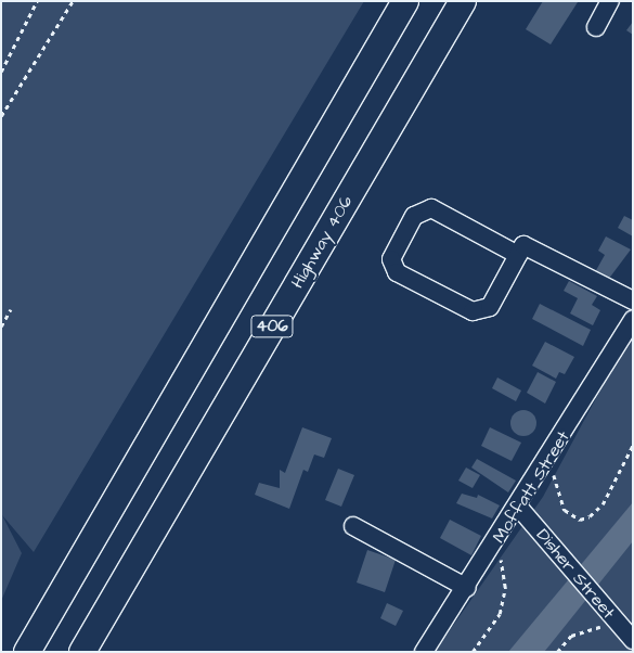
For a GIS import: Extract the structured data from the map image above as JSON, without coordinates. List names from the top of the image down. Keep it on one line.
{"streets":{"highway":["Highway 406","406"],"street":["Moffatt Street","Disher Street"]},"crossings":[["Moffatt Street","Disher Street"]]}
